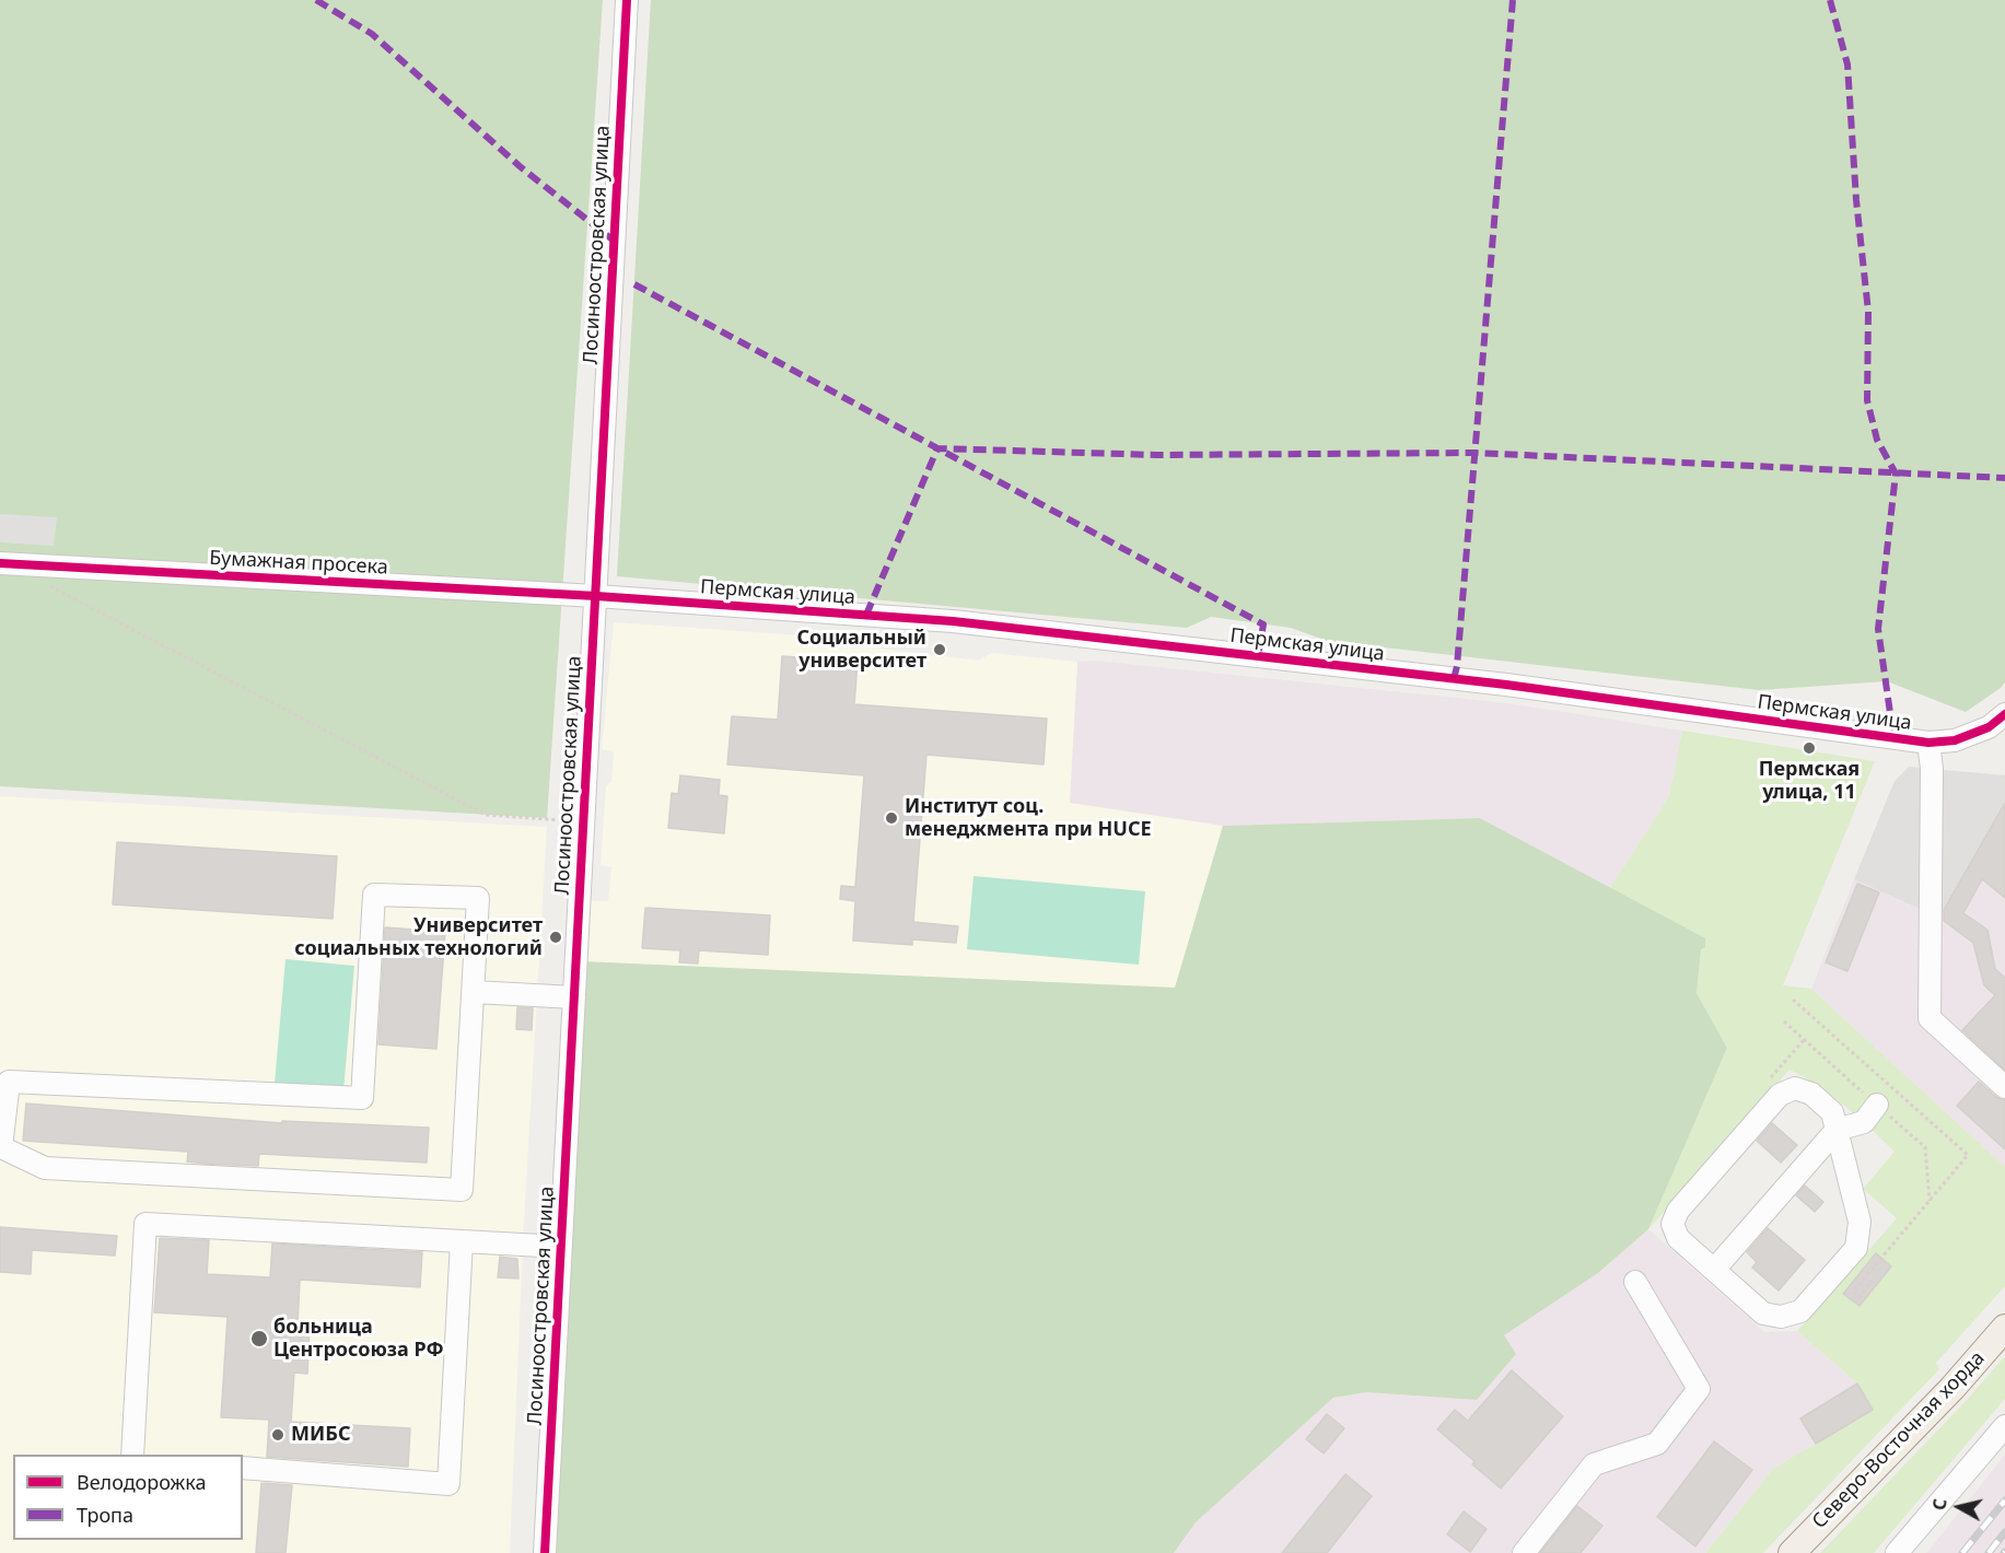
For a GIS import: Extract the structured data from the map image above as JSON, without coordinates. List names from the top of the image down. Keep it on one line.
{"streets":{"main road":["Северо-Восточная хорда"],"street":["Лосиноостровская улица","Бумажная просека","Пермская улица"]},"crossings":[["Лосиноостровская улица","Бумажная просека"],["Лосиноостровская улица","Пермская улица"],["Бумажная просека","Пермская улица"]],"places":["Социальный университет","Пермская улица, 11","Институт соц. менеджмента при HUCE","Университет социальных технологий","больница Центросоюза РФ","МИБС"],"legend":["Велодорожка","Тропа"],"north":"left"}
